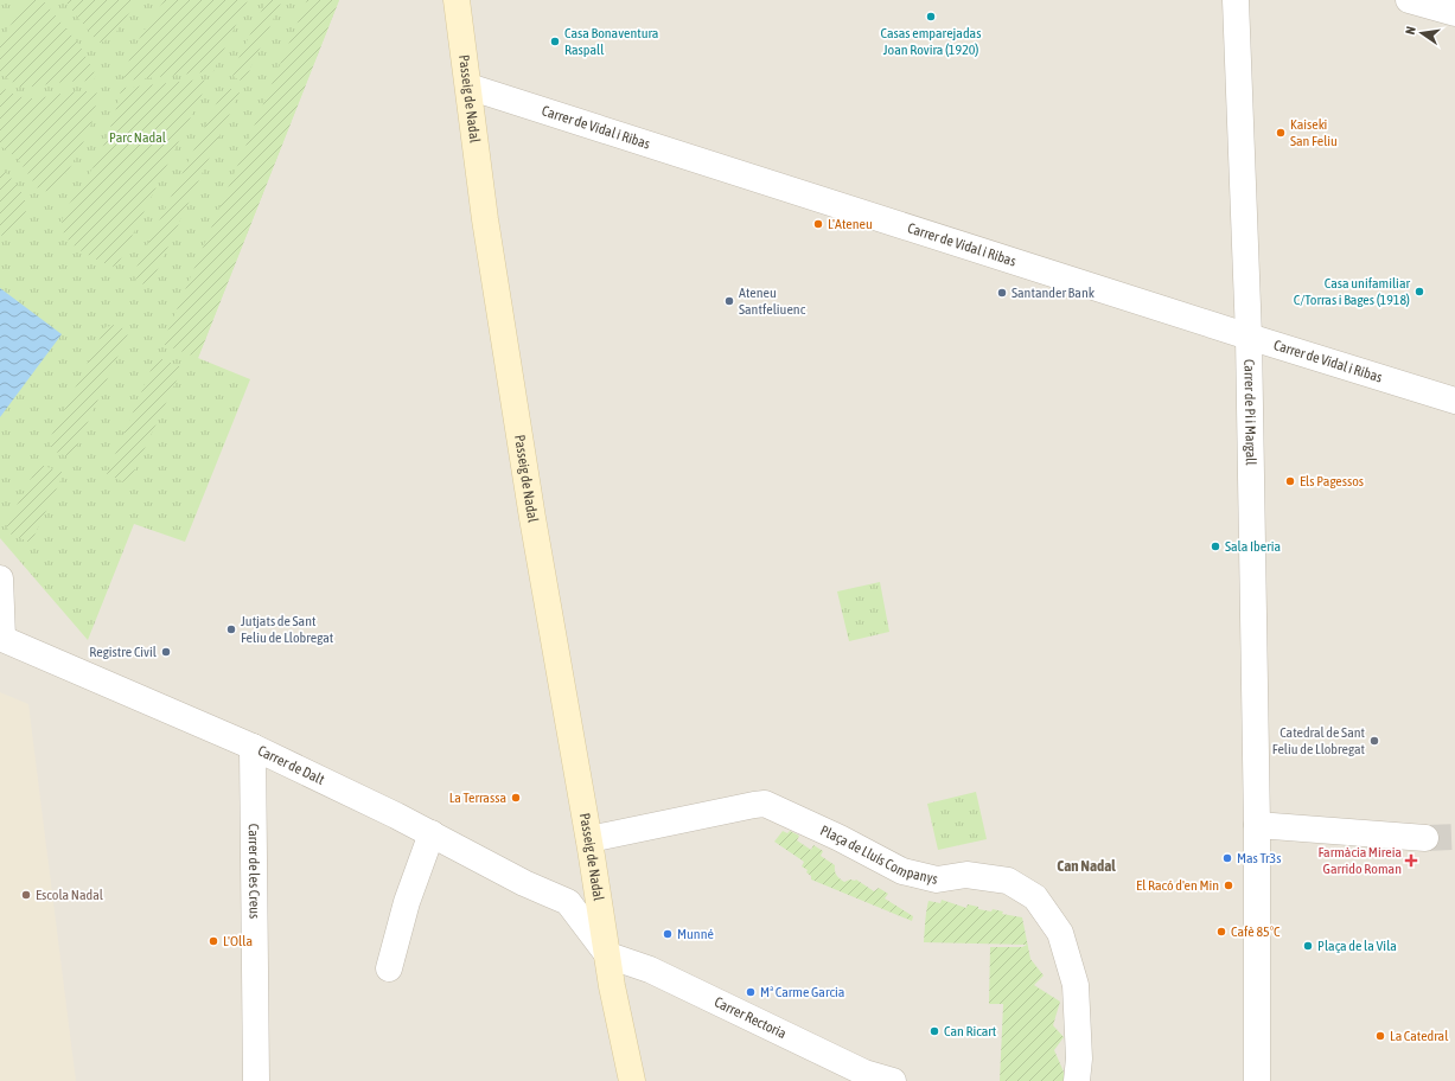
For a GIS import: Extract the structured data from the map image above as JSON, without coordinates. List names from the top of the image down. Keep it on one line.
{"streets":{"street":["Passeig de Nadal","Carrer de Vidal i Ribas","Carrer de Pi i Margall","Carrer de Dalt","Plaça de Lluís Companys","Carrer de les Creus","Carrer Rectoria"]},"crossings":[["Passeig de Nadal","Carrer de Vidal i Ribas"],["Passeig de Nadal","Carrer de Dalt"],["Passeig de Nadal","Plaça de Lluís Companys"],["Passeig de Nadal","Carrer Rectoria"],["Carrer de Vidal i Ribas","Carrer de Pi i Margall"],["Carrer de Dalt","Carrer de les Creus"],["Carrer de Dalt","Carrer Rectoria"]],"districts":["Can Nadal"],"parks":["Parc Nadal"],"places":{"other":["Casas emparejadas Joan Rovira (1920)","Casa Bonaventura Raspall","Kaiseki San Feliu","L'Ateneu","Casa unifamiliar C/Torras i Bages (1918)","Santander Bank","Ateneu Santfeliuenc","Els Pagessos","Sala Iberia","Jutjats de Sant Feliu de Llobregat","Registre Civil","Catedral de Sant Feliu de Llobregat","La Terrassa","Mas Tr3s","El Racó d'en Min","Escola Nadal","Cafè 85ºC","Munné","L'Olla","Plaça de la Vila","Mª Carme Garcia","Can Ricart","La Catedral"],"health":["Farmàcia Mireia Garrido Roman"]},"north":"left"}
